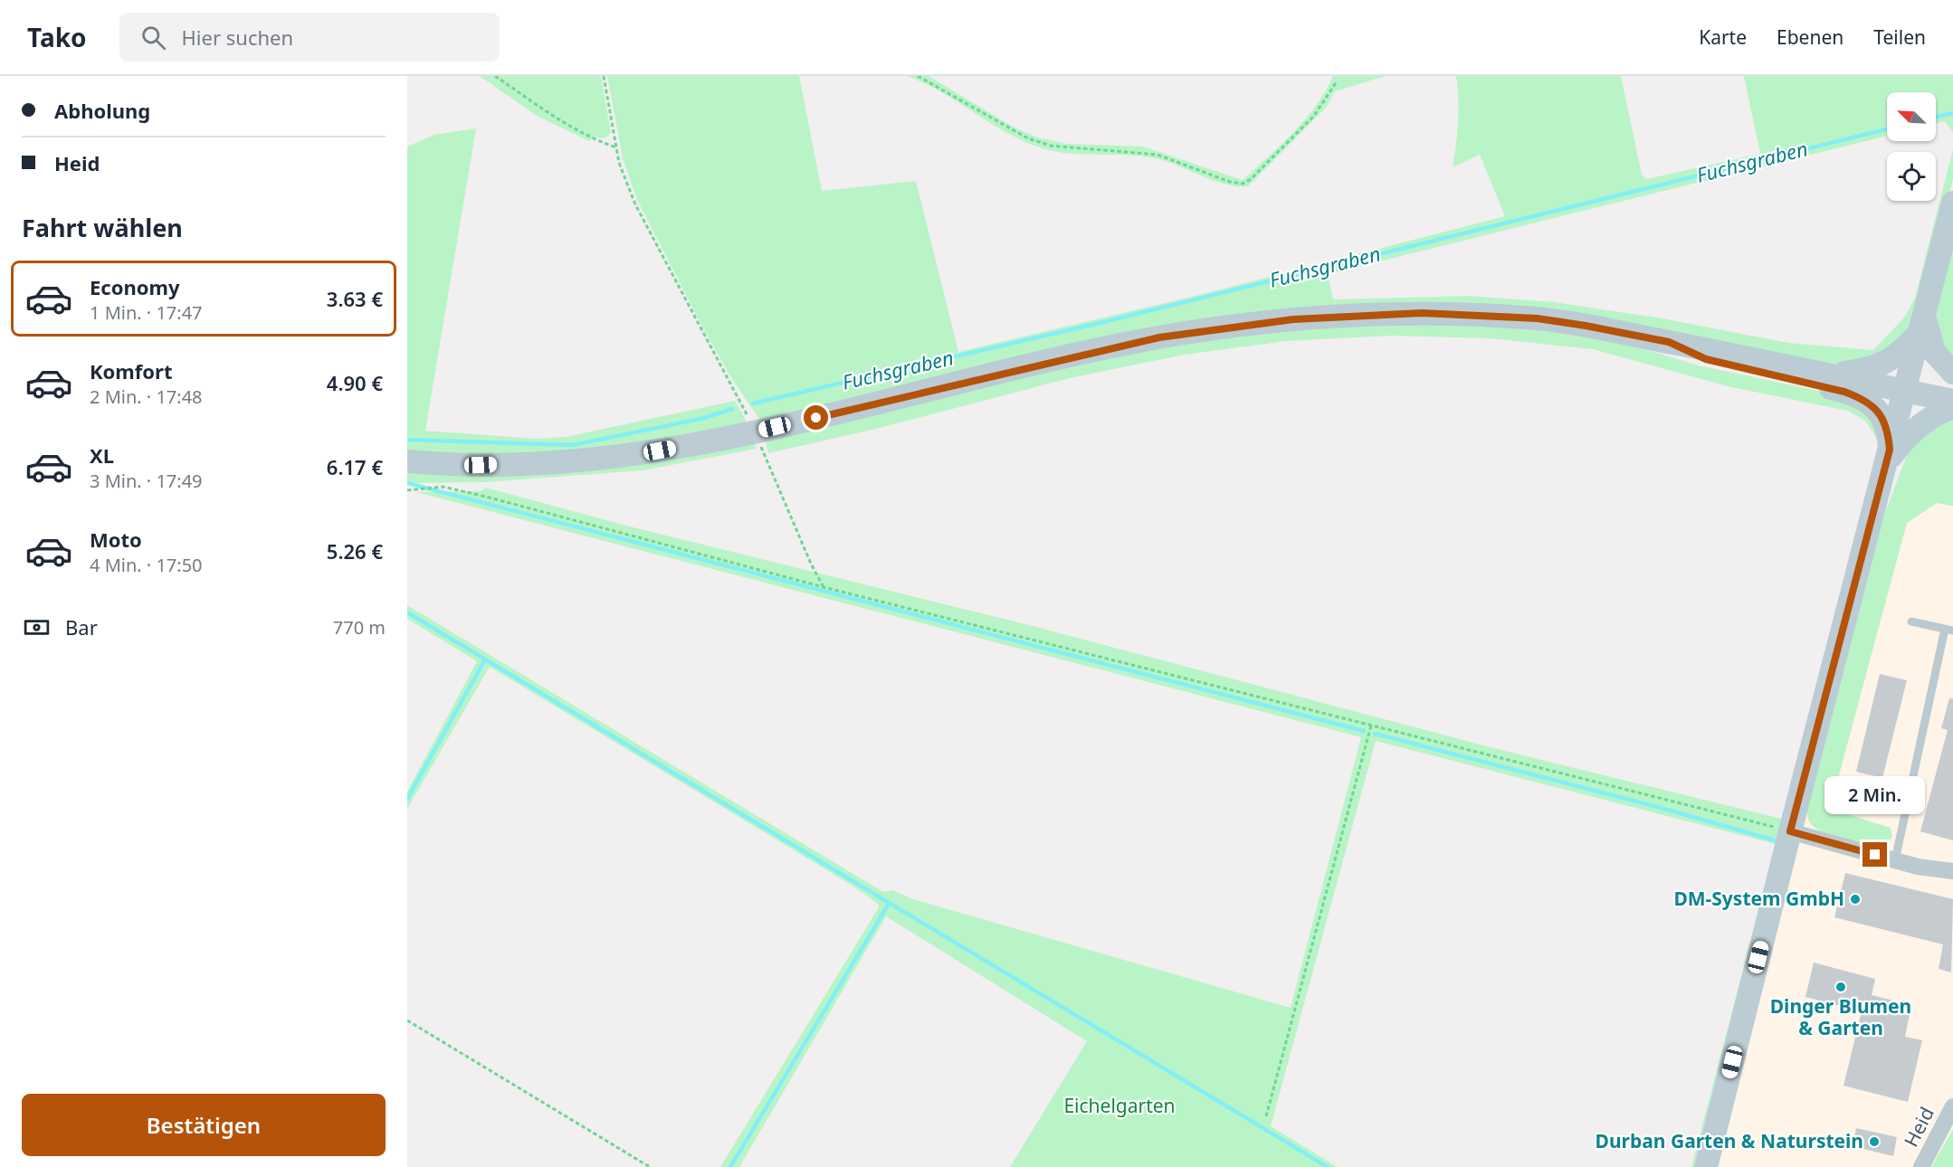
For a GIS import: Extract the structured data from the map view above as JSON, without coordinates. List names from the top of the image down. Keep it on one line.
{"streets":{"street":["Heid"]},"water":["Fuchsgraben"],"parks":["Eichelgarten"],"places":["DM-System GmbH","Dinger Blumen & Garten","Durban Garten & Naturstein"],"north":"top left","page":{"header":"Tako","search":"Hier suchen","nav":["Karte","Ebenen","Teilen"],"banner":["Abholung","Heid"],"heading":"Fahrt wählen","list":[{"name":"Economy","note":"1 Min. · 17:47","value":"3.63 €"},{"name":"Komfort","note":"2 Min. · 17:48","value":"4.90 €"},{"name":"XL","note":"3 Min. · 17:49","value":"6.17 €"},{"name":"Moto","note":"4 Min. · 17:50","value":"5.26 €"}],"pay":["Bar","770 m"],"bubble":"2 Min.","buttons":"Bestätigen"}}
